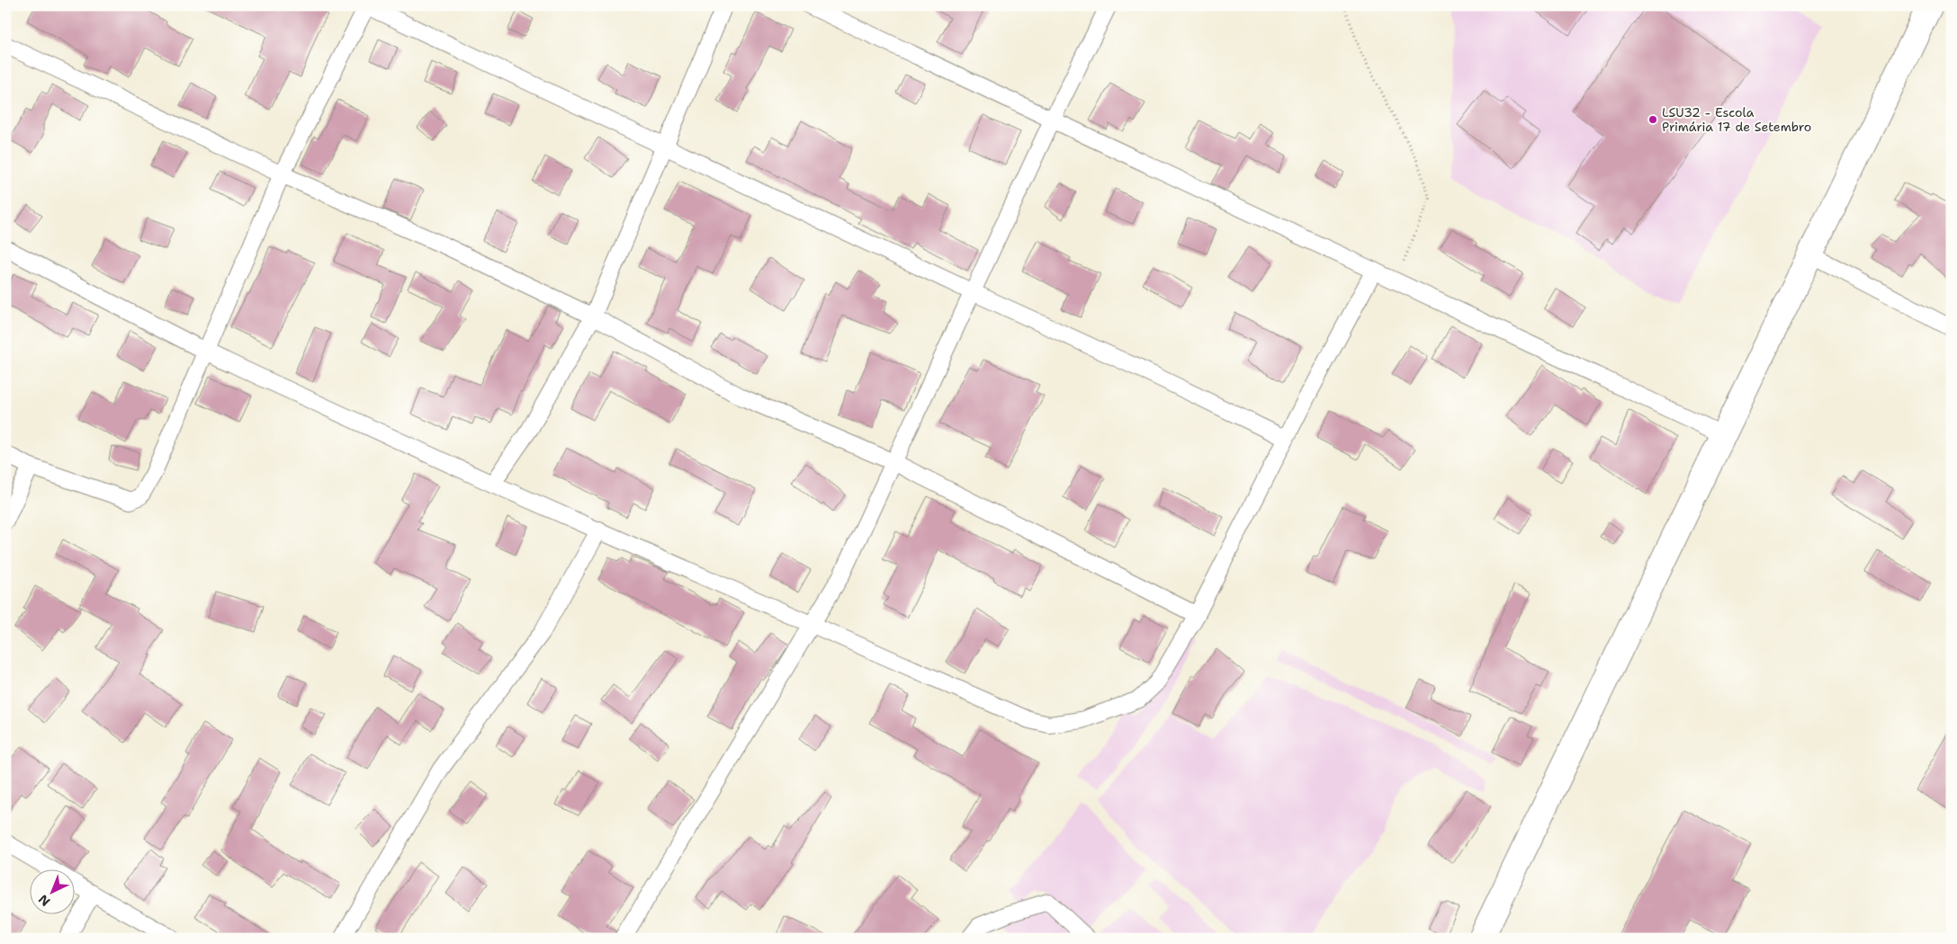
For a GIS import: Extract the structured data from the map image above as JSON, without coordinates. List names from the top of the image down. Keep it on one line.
{"places":["LSU32 - Escola Primária 17 de Setembro"],"north":"bottom left"}
